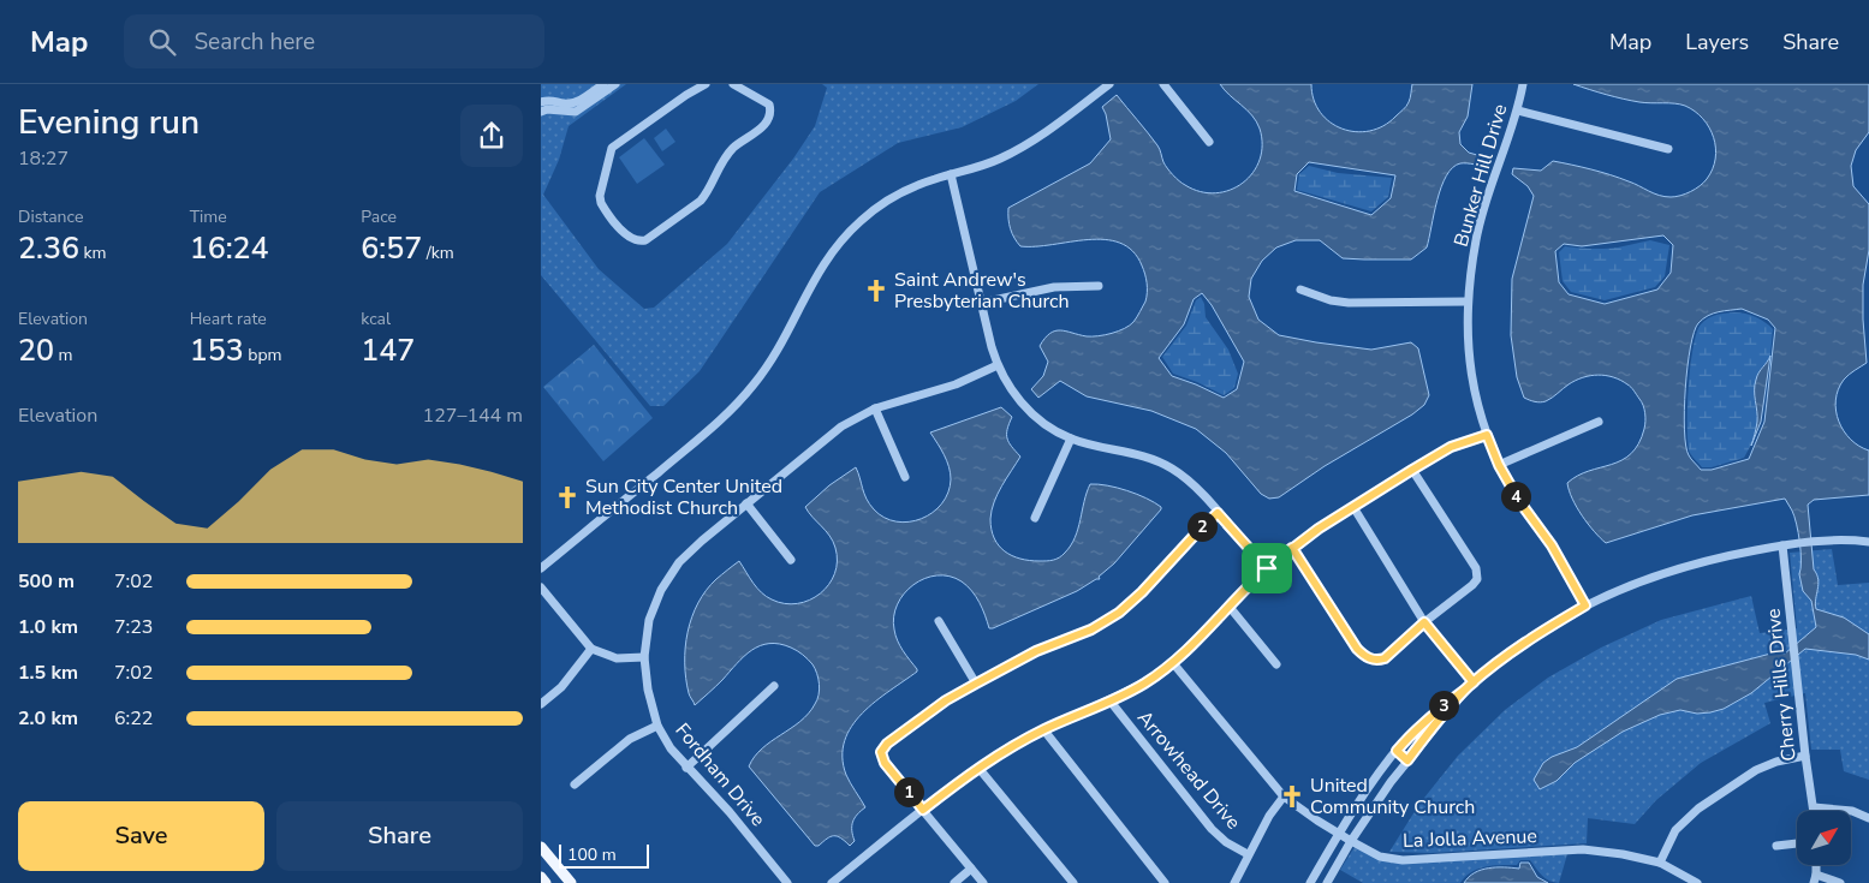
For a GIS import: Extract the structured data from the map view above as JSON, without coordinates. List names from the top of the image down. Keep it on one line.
{"streets":{"street":["Bunker Hill Drive","Cherry Hills Drive","Arrowhead Drive","Fordham Drive","La Jolla Avenue"]},"places":{"church":["Saint Andrew's Presbyterian Church","Sun City Center United Methodist Church","United Community Church"]},"scale_bar":"100 m","north":"top right","page":{"header":"Map","search":"Search here","nav":["Map","Layers","Share"],"heading":["Evening run","18:27"],"stats":[["Distance","2.36 km"],["Time","16:24"],["Pace","6:57 /km"],["Elevation","20 m"],["Heart rate","153 bpm"],["kcal","147"]],"chart":["Elevation","127–144 m"],"pins":["4","2","3","1"],"list":[{"name":"500 m","note":"7:02"},{"name":"1.0 km","note":"7:23"},{"name":"1.5 km","note":"7:02"},{"name":"2.0 km","note":"6:22"}],"buttons":["Save","Share"],"scale":"100 m"}}
